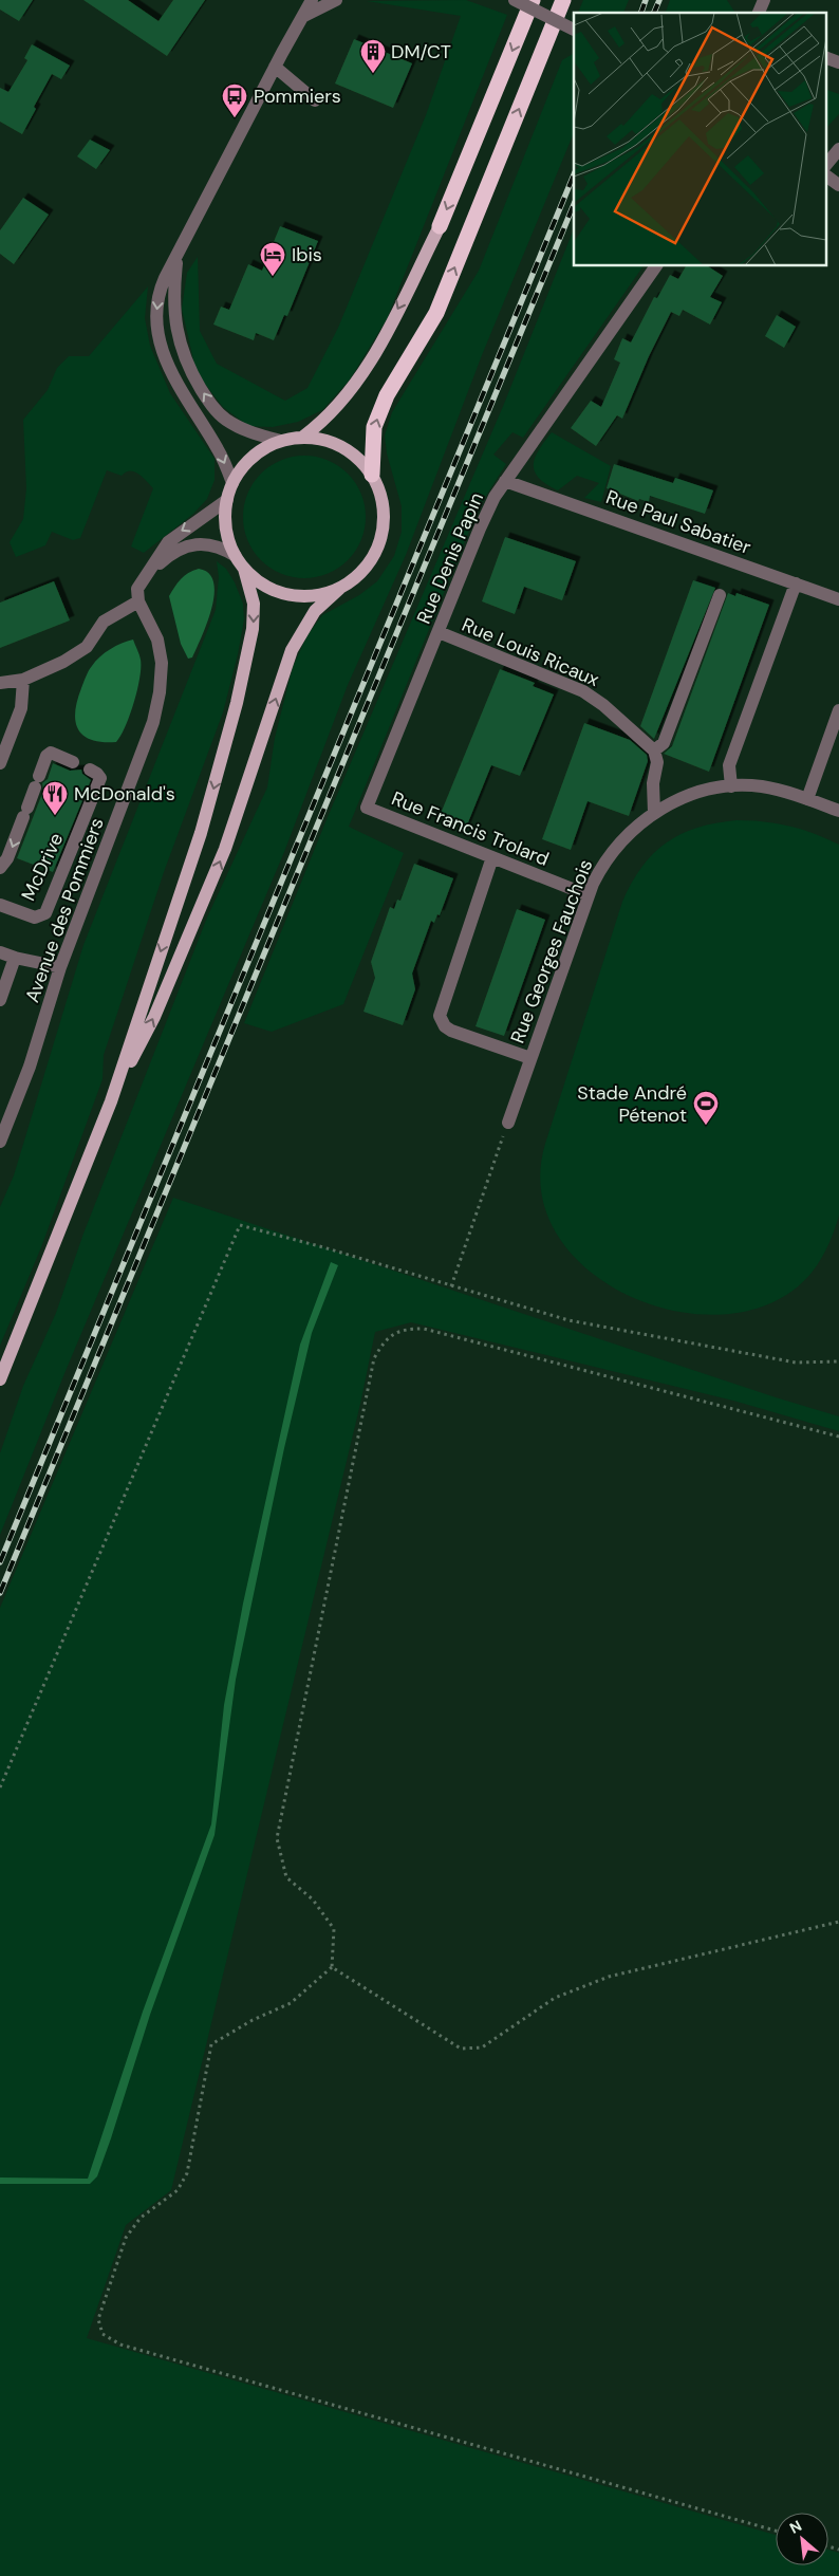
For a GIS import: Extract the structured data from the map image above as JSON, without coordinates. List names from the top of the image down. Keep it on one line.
{"streets":{"street":["Rue Paul Sabatier","Rue Denis Papin","Rue Louis Ricaux","Rue Francis Trolard","McDrive","Avenue des Pommiers","Rue Georges Fauchois"]},"crossings":[["Rue Paul Sabatier","Rue Denis Papin"],["Rue Denis Papin","Rue Louis Ricaux"],["Rue Denis Papin","Rue Francis Trolard"],["Rue Francis Trolard","Rue Georges Fauchois"]],"places":{"building":["DM/CT"],"bus stop":["Pommiers"],"hotel":["Ibis"],"restaurant":["McDonald's"],"sports":["Stade André Pétenot"]},"north":"top left"}
